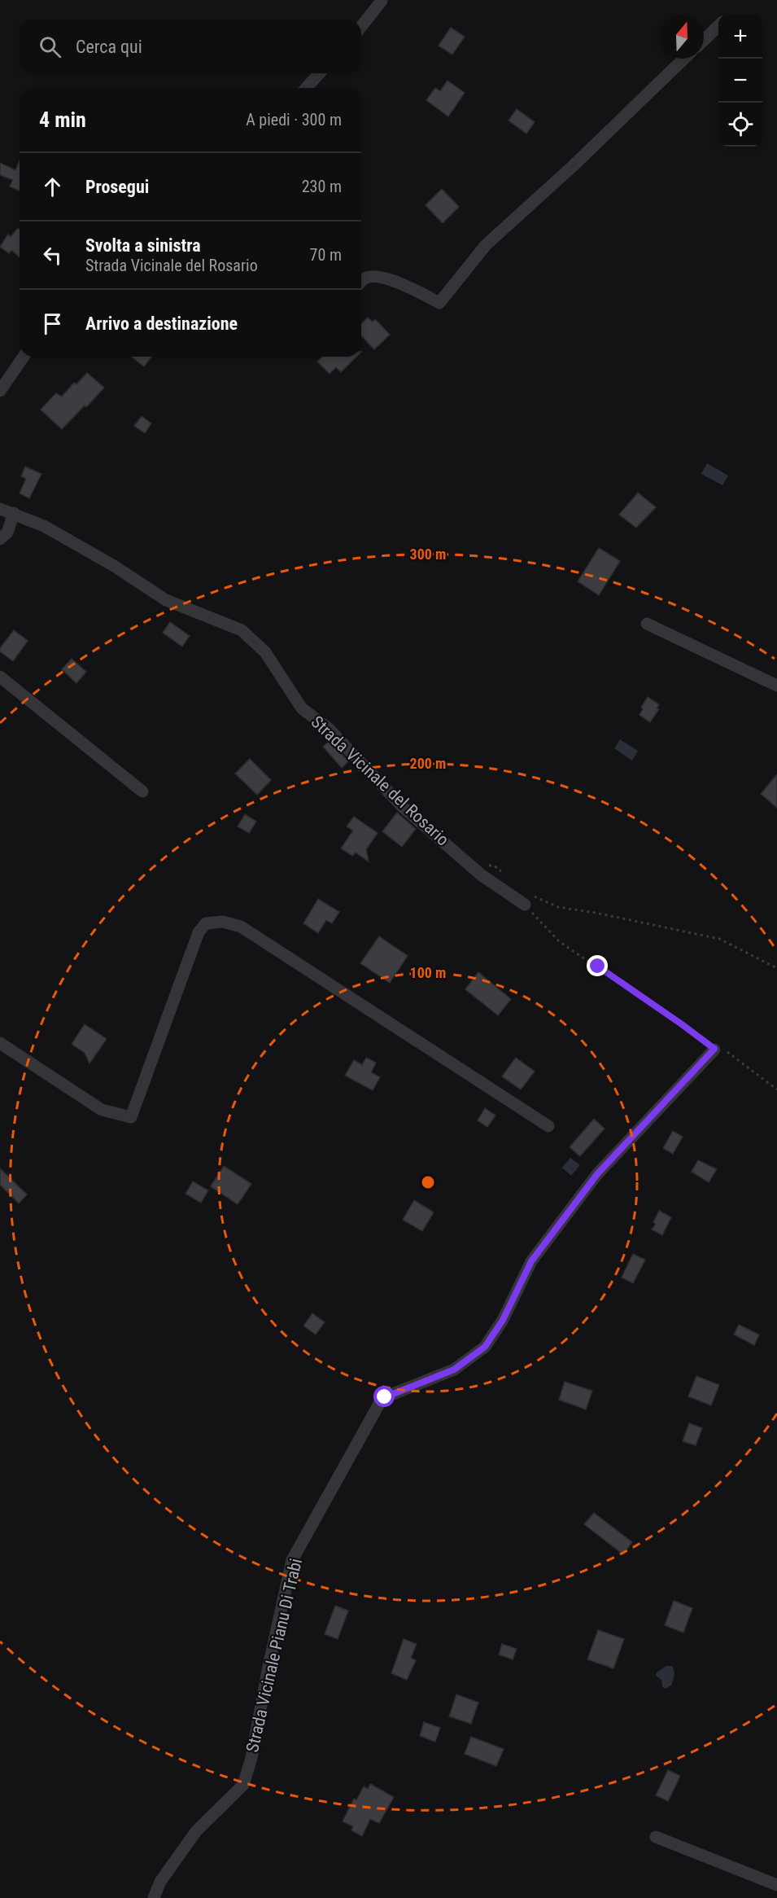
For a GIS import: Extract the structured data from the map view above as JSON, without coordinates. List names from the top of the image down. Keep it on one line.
{"streets":{"street":["Strada Vicinale del Rosario","Strada Vicinale Pianu Di Trabi"]},"north":"top","page":{"map_buttons":["+","−"],"search":"Cerca qui","heading":["4 min","A piedi · 300 m"],"list":[["Prosegui","230 m"],["Svolta a sinistra","Strada Vicinale del Rosario","70 m"],"Arrivo a destinazione"]},"rings":["300 m","200 m","100 m"]}
